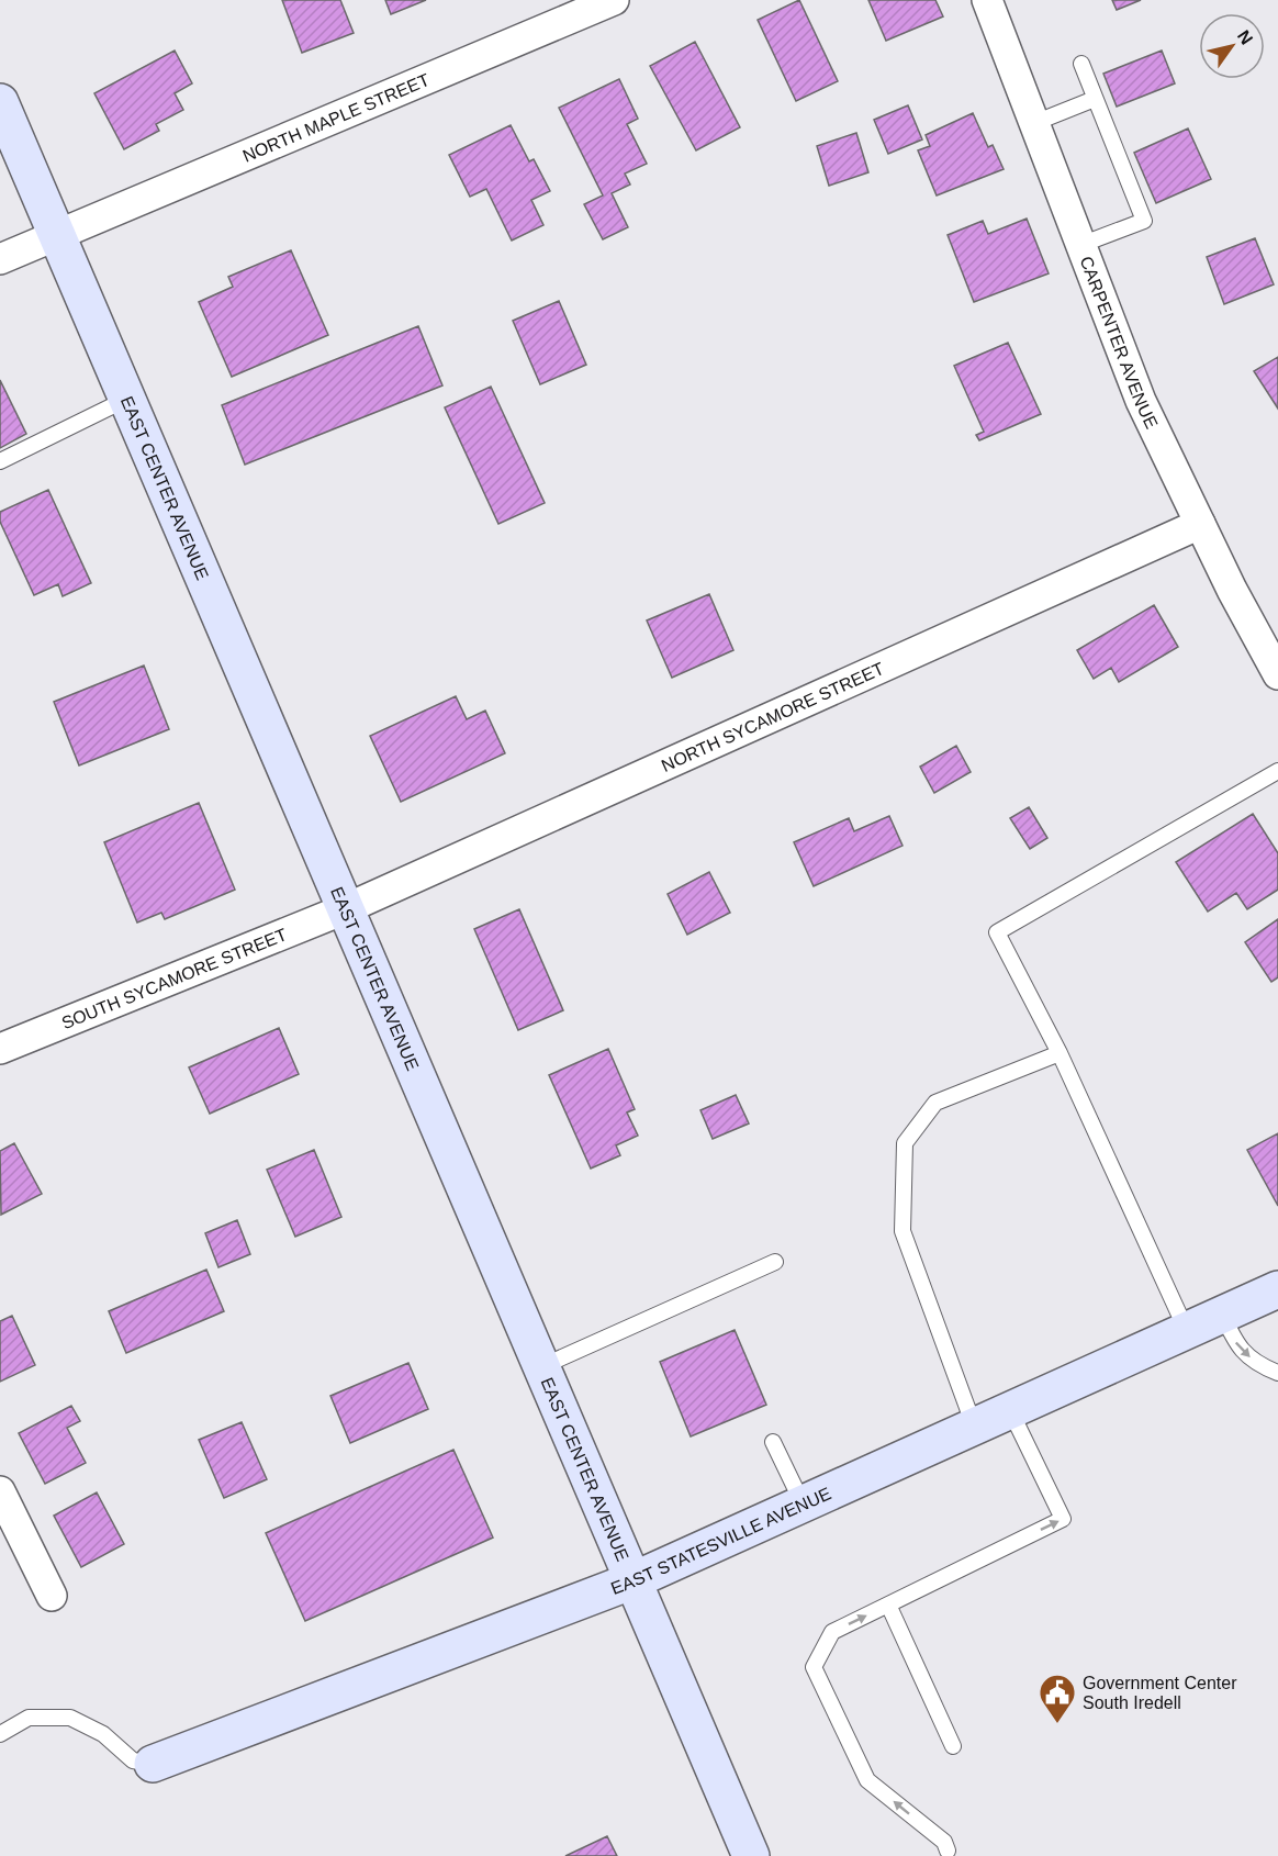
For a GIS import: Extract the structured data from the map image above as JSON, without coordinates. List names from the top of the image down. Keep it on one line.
{"streets":{"street":["NORTH MAPLE STREET","CARPENTER AVENUE","EAST CENTER AVENUE","NORTH SYCAMORE STREET","SOUTH SYCAMORE STREET","EAST STATESVILLE AVENUE"]},"crossings":[["NORTH MAPLE STREET","EAST CENTER AVENUE"],["CARPENTER AVENUE","NORTH SYCAMORE STREET"],["EAST CENTER AVENUE","NORTH SYCAMORE STREET"],["EAST CENTER AVENUE","SOUTH SYCAMORE STREET"],["EAST CENTER AVENUE","EAST STATESVILLE AVENUE"],["NORTH SYCAMORE STREET","SOUTH SYCAMORE STREET"]],"places":{"public building":["Government Center South Iredell"]},"north":"top right"}
